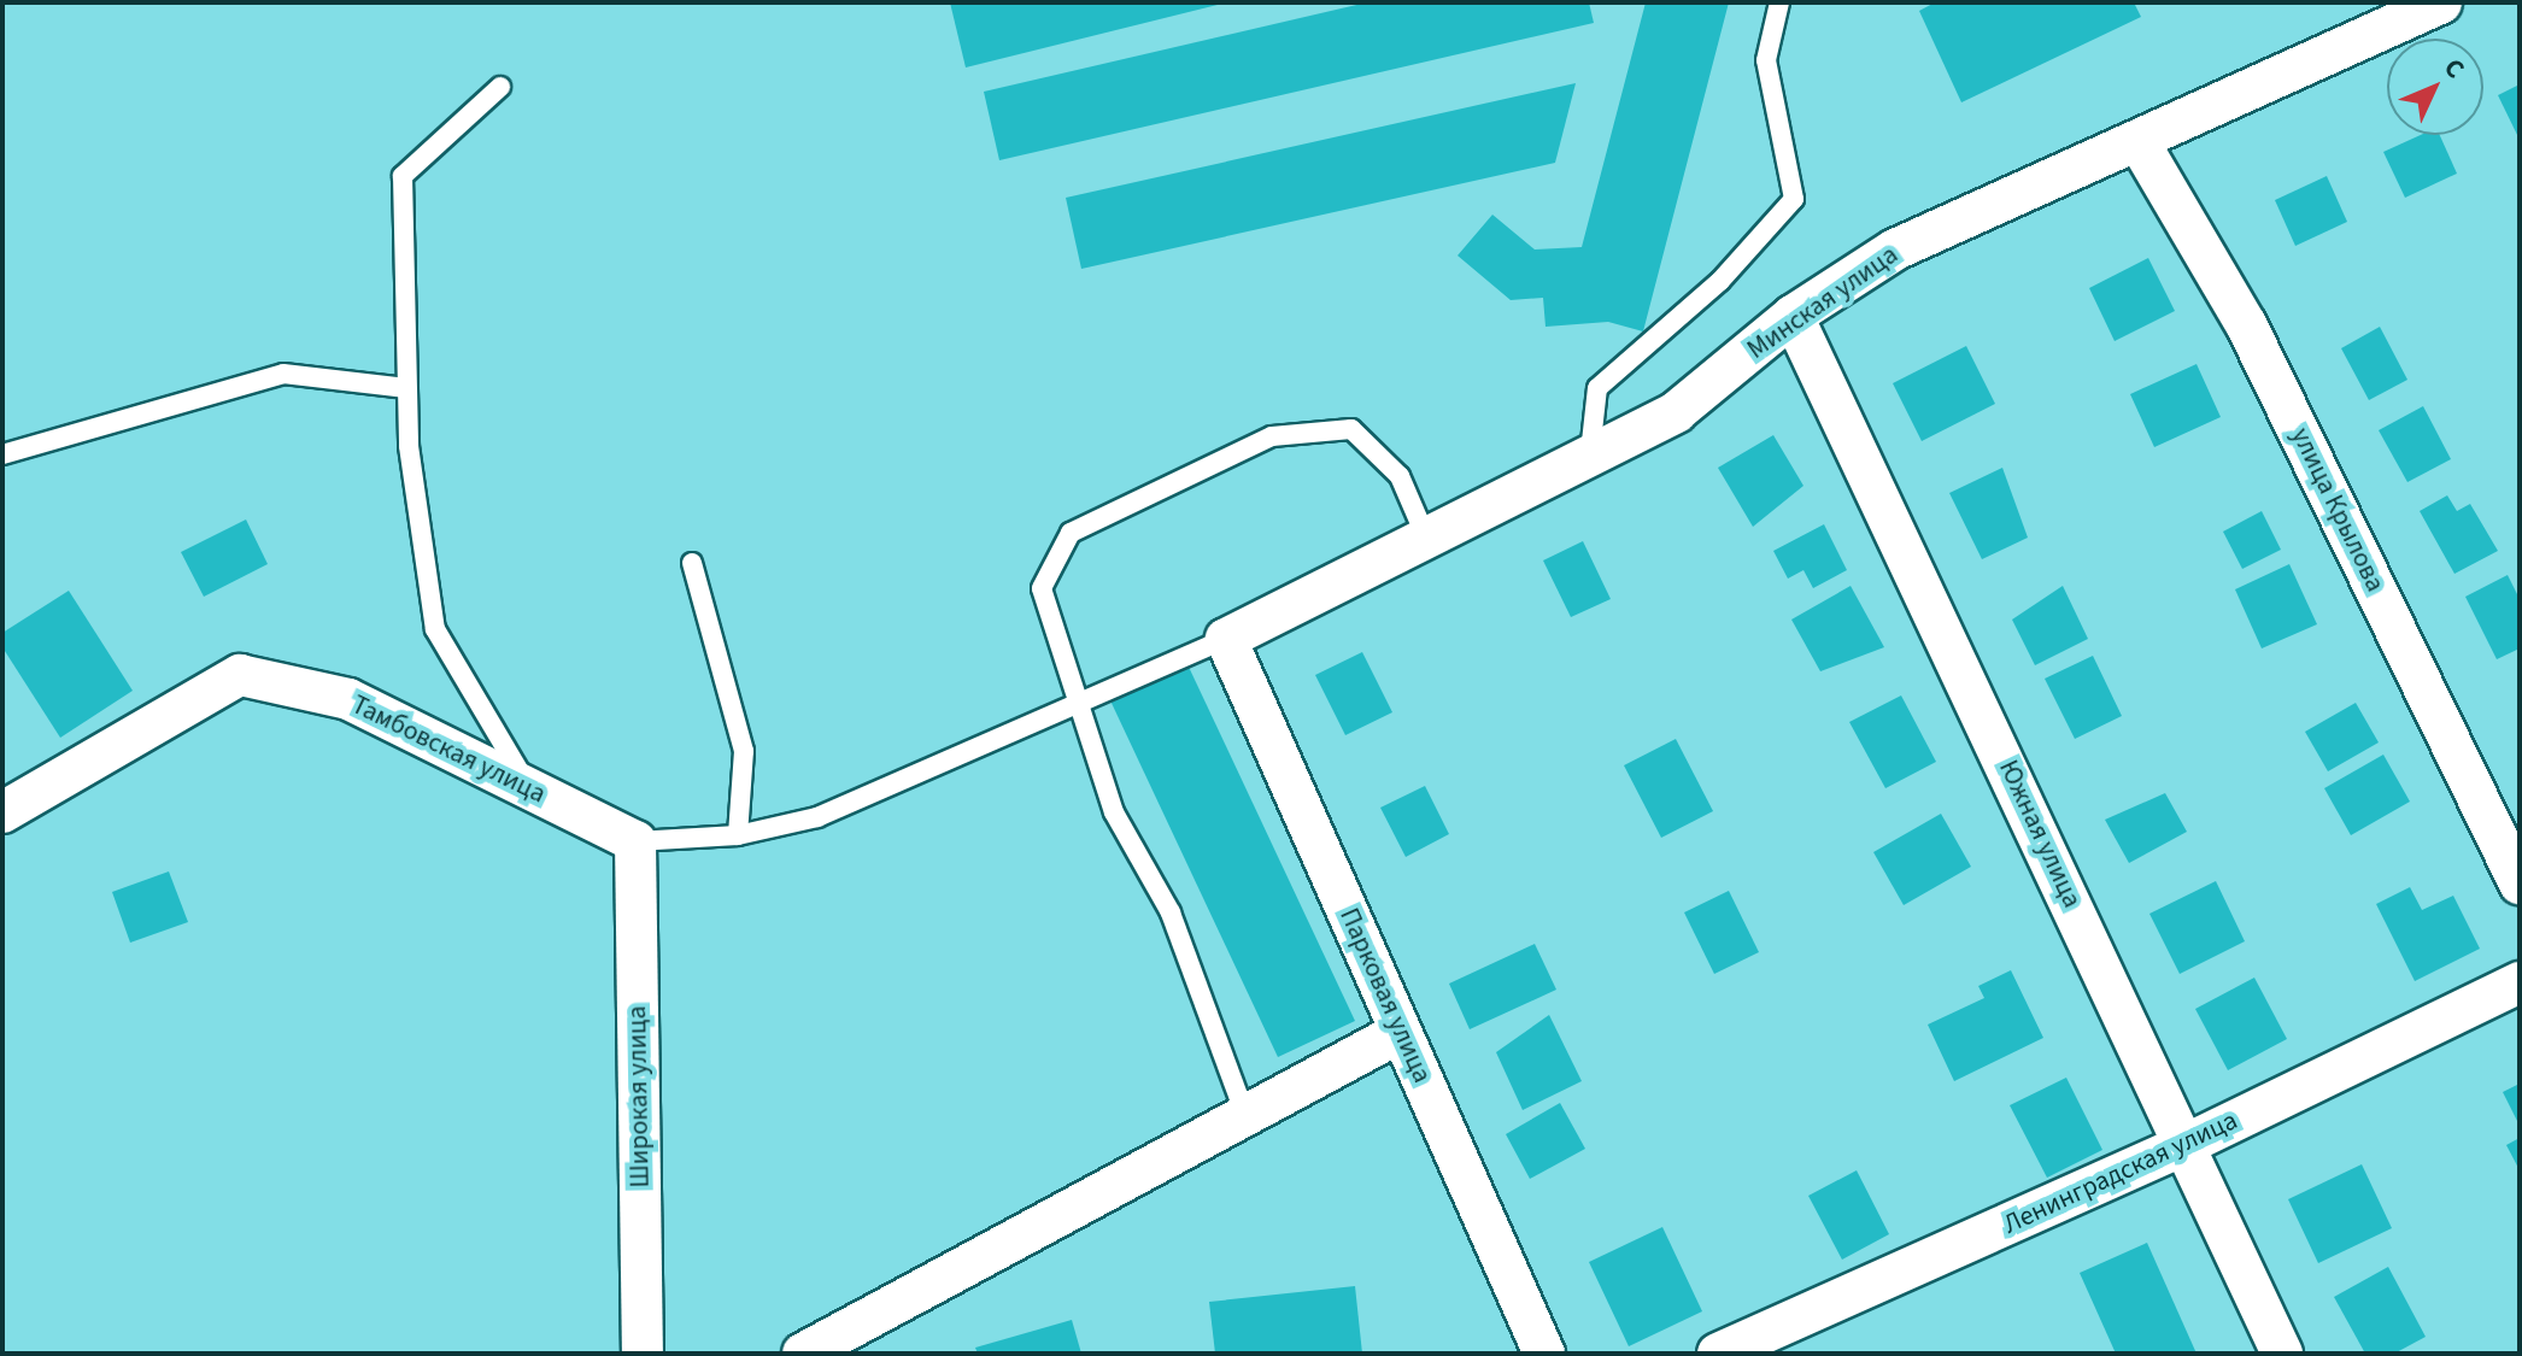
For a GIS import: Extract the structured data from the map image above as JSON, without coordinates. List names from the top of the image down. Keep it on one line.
{"streets":{"street":["Минская улица","улица Крылова","Тамбовская улица","Южная улица","Парковая улица","Широкая улица","Ленинградская улица"]},"crossings":[["Минская улица","улица Крылова"],["Минская улица","Южная улица"],["Минская улица","Парковая улица"],["Тамбовская улица","Широкая улица"],["Южная улица","Ленинградская улица"]],"north":"top right"}
